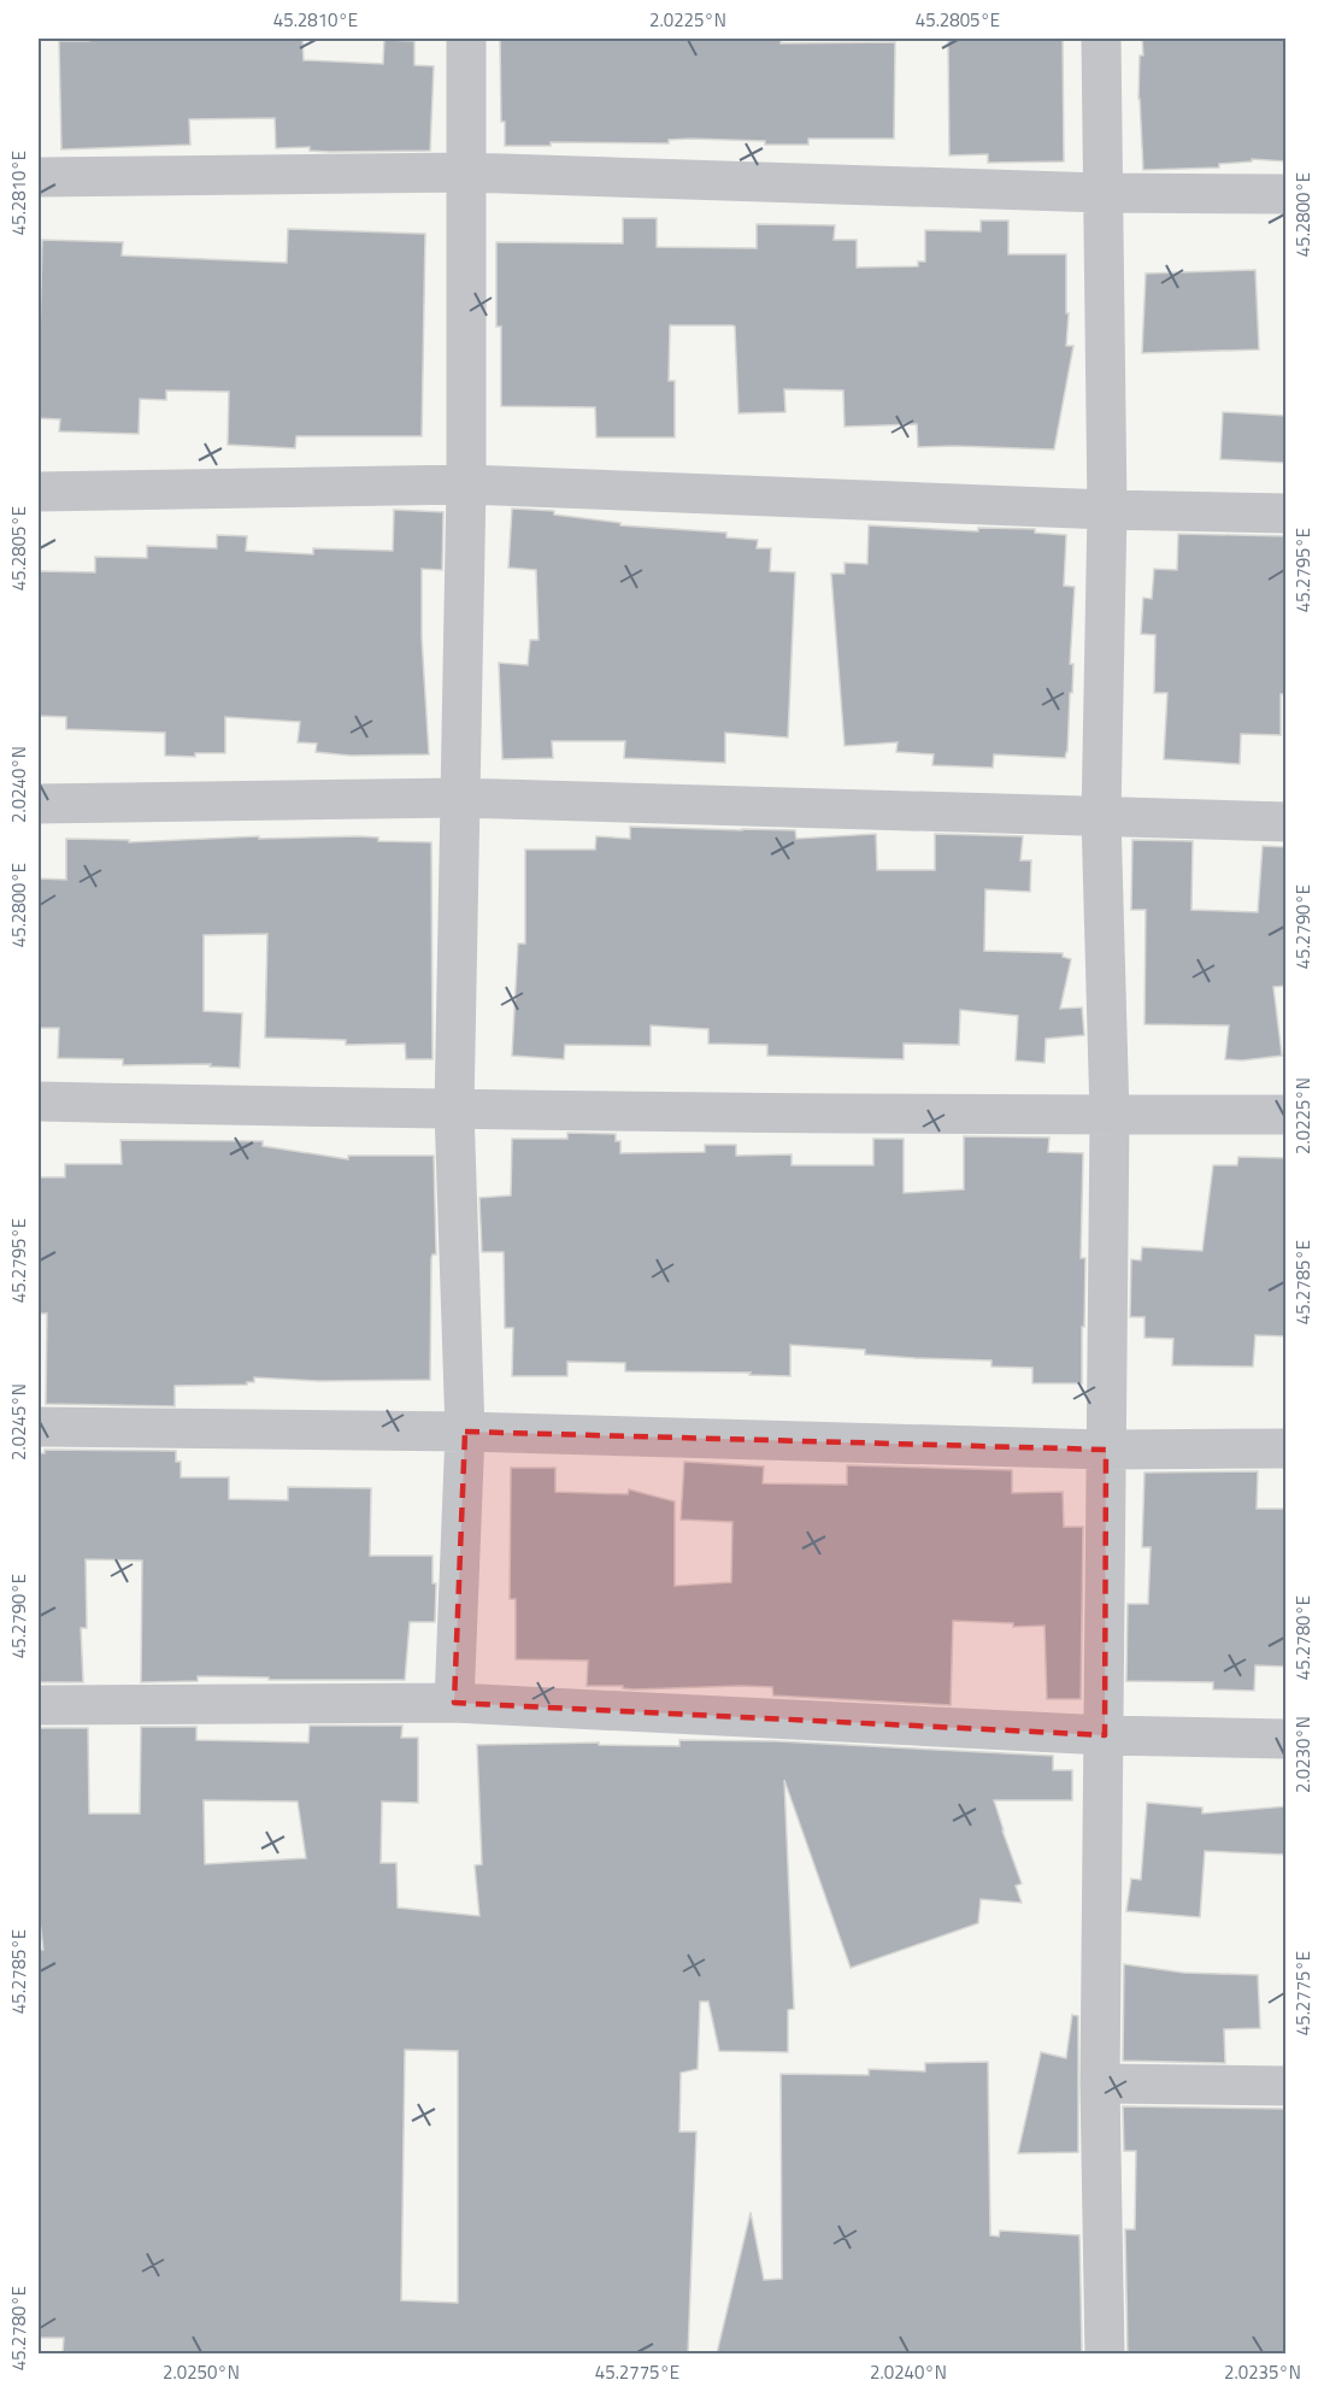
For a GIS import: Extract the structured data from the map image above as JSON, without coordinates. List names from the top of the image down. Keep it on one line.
{"coordinates":["45.2810°E","2.0225°N","45.2805°E","45.2800°E","45.2795°E","2.0240°N","45.2790°E","45.2785°E","2.0245°N","45.2780°E","2.0230°N","45.2775°E","2.0250°N","2.0235°N"]}
